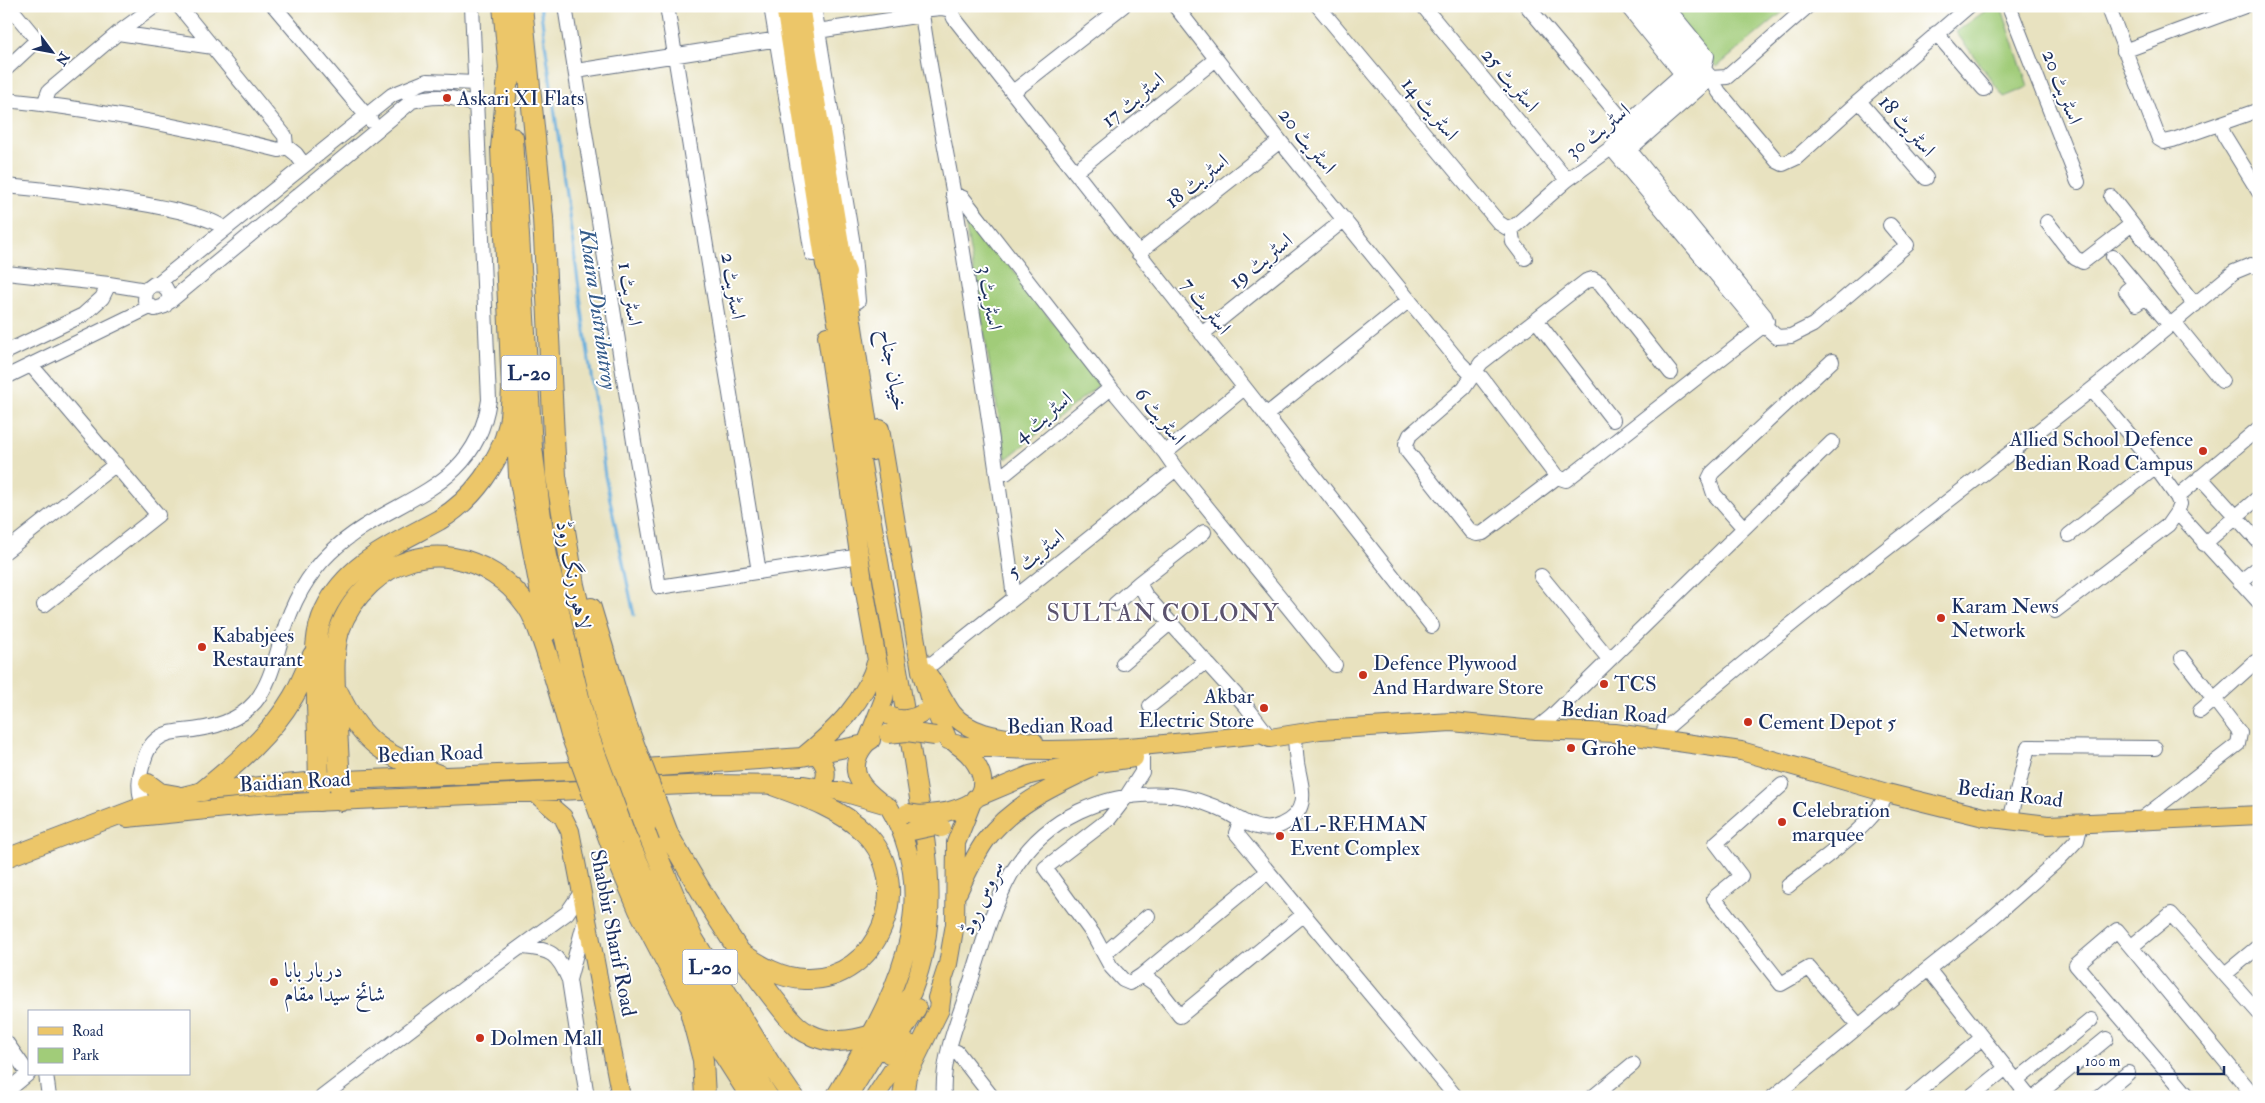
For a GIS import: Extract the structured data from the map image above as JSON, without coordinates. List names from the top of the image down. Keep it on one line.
{"streets":{"highway":["L-20","لاہور رنگ روڈ"],"main road":["خیبان جناح","Bedian Road","Baidian Road","Shabbir Sharif Road"],"street":["اسٹریٹ 25","اسٹریٹ 20","اسٹریٹ 17","اسٹریٹ 14","اسٹریٹ 18","اسٹریٹ 30","اسٹریٹ 19","اسٹریٹ 2","اسٹریٹ 1","اسٹریٹ 3","اسٹریٹ 7","اسٹریٹ 6","اسٹریٹ 4","اسٹریٹ 5","سروس روڈ"]},"crossings":[["اسٹریٹ 25","اسٹریٹ 30"],["اسٹریٹ 20","اسٹریٹ 17"],["اسٹریٹ 20","اسٹریٹ 18"],["اسٹریٹ 20","اسٹریٹ 19"],["اسٹریٹ 17","اسٹریٹ 7"],["اسٹریٹ 14","اسٹریٹ 30"],["اسٹریٹ 18","اسٹریٹ 7"],["اسٹریٹ 19","اسٹریٹ 7"],["اسٹریٹ 2","اسٹریٹ 1"],["اسٹریٹ 3","اسٹریٹ 6"],["اسٹریٹ 3","اسٹریٹ 4"],["اسٹریٹ 3","اسٹریٹ 5"],["خیبان جناح","اسٹریٹ 5"],["خیبان جناح","Bedian Road"],["اسٹریٹ 6","اسٹریٹ 4"],["اسٹریٹ 6","اسٹریٹ 5"],["Bedian Road","Baidian Road"],["Bedian Road","سروس روڈ"],["Baidian Road","Shabbir Sharif Road"]],"districts":["SULTAN COLONY"],"water":["Khaira Distributroy"],"places":["Askari XI Flats","Allied School Defence Bedian Road Campus","Karam News Network","Kababjees Restaurant","Defence Plywood And Hardware Store","TCS","Akbar Electric Store","Cement Depot 5","Grohe","Celebration marquee","AL-REHMAN Event Complex","دربار بابا شائخ سیدا مقام","Dolmen Mall"],"legend":["Road","Park"],"scale_bar":"100 m","north":"bottom right"}
